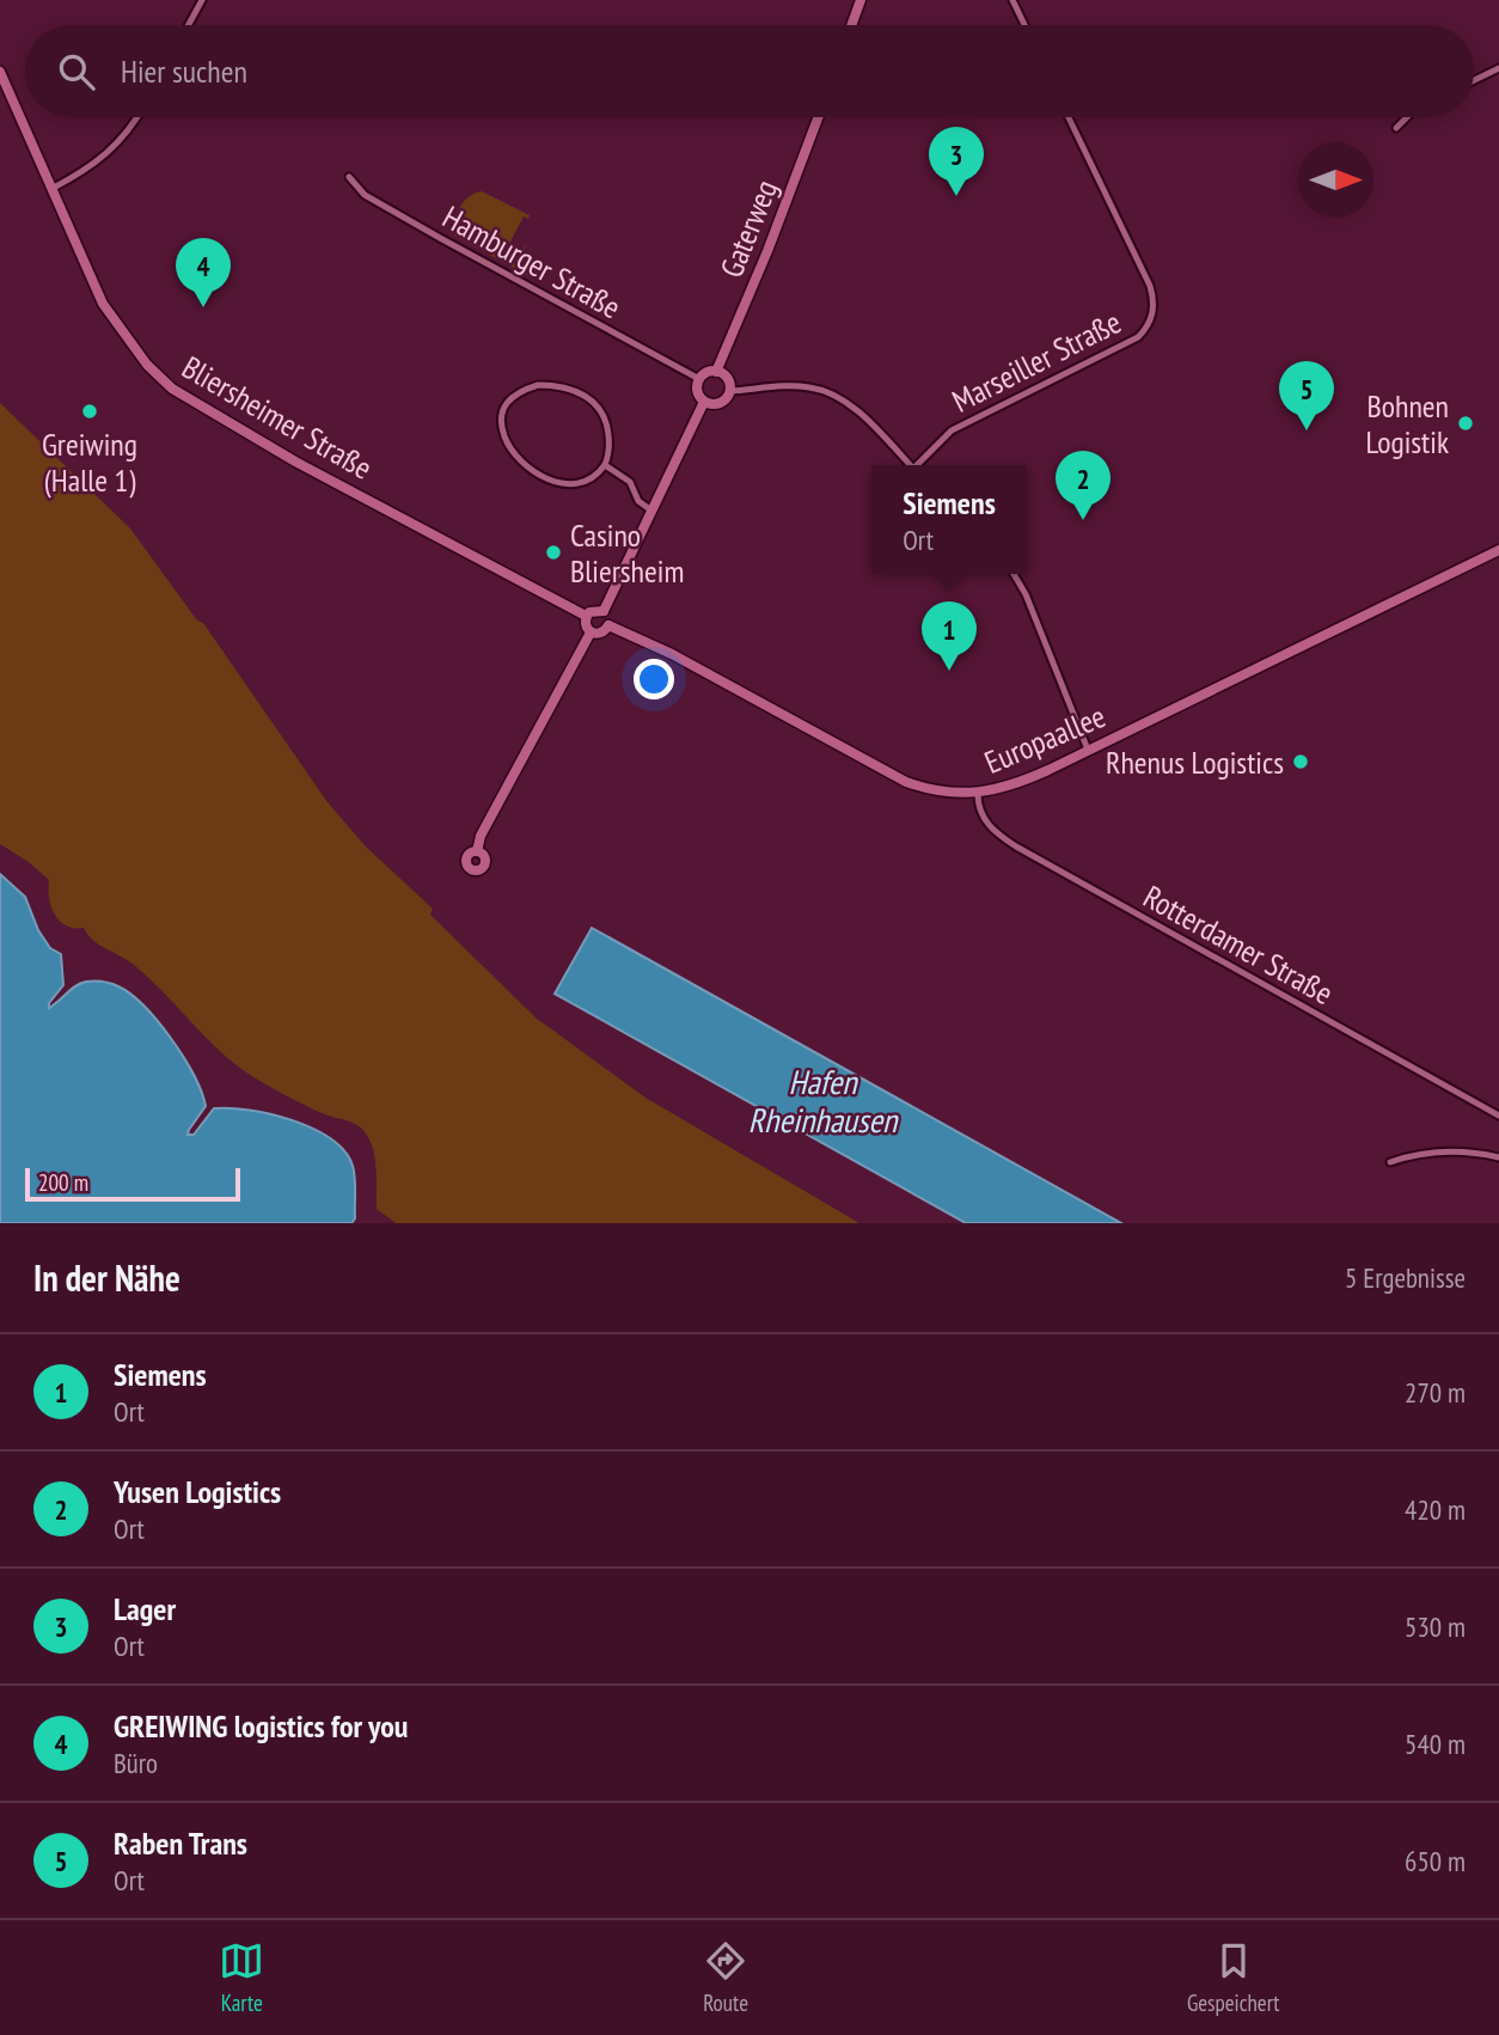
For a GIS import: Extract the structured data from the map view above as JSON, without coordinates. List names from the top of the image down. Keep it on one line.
{"streets":{"main road":["Gaterweg","Bliersheimer Straße","Europaallee"],"street":["Hamburger Straße","Marseiller Straße","Rotterdamer Straße"]},"crossings":[["Gaterweg","Hamburger Straße"],["Bliersheimer Straße","Europaallee"],["Europaallee","Rotterdamer Straße"]],"water":["Hafen Rheinhausen"],"places":["Greiwing (Halle 1)","Bohnen Logistik","Casino Bliersheim","Rhenus Logistics"],"scale_bar":"200 m","north":"right","page":{"search":"Hier suchen","pins":["3","4","5","2","1"],"popup":["Siemens","Ort"],"scale":"200 m","heading":["In der Nähe","5 Ergebnisse"],"list":[{"mark":"1","name":"Siemens","note":"Ort","value":"270 m"},{"mark":"2","name":"Yusen Logistics","note":"Ort","value":"420 m"},{"mark":"3","name":"Lager","note":"Ort","value":"530 m"},{"mark":"4","name":"GREIWING logistics for you","note":"Büro","value":"540 m"},{"mark":"5","name":"Raben Trans","note":"Ort","value":"650 m"}],"nav":["Karte","Route","Gespeichert"]}}
